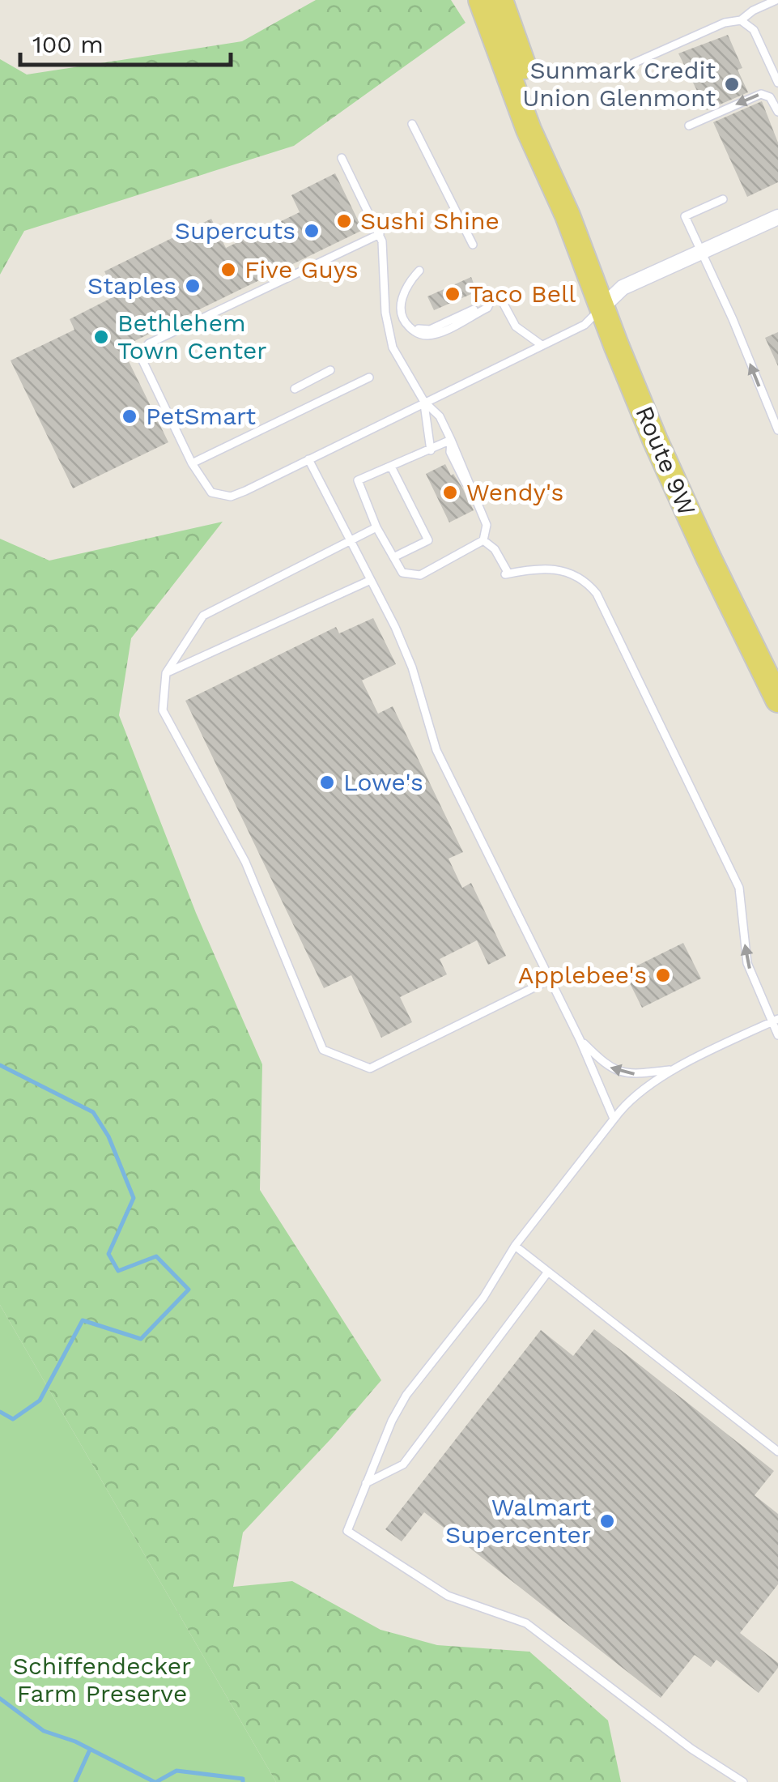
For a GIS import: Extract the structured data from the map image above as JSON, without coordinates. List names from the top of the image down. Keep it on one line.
{"streets":{"main road":["Route 9W"]},"parks":["Schiffendecker Farm Preserve"],"places":["Sunmark Credit Union Glenmont","Sushi Shine","Supercuts","Five Guys","Staples","Taco Bell","Bethlehem Town Center","PetSmart","Wendy's","Lowe's","Applebee's","Walmart Supercenter"],"scale_bar":"100 m"}
